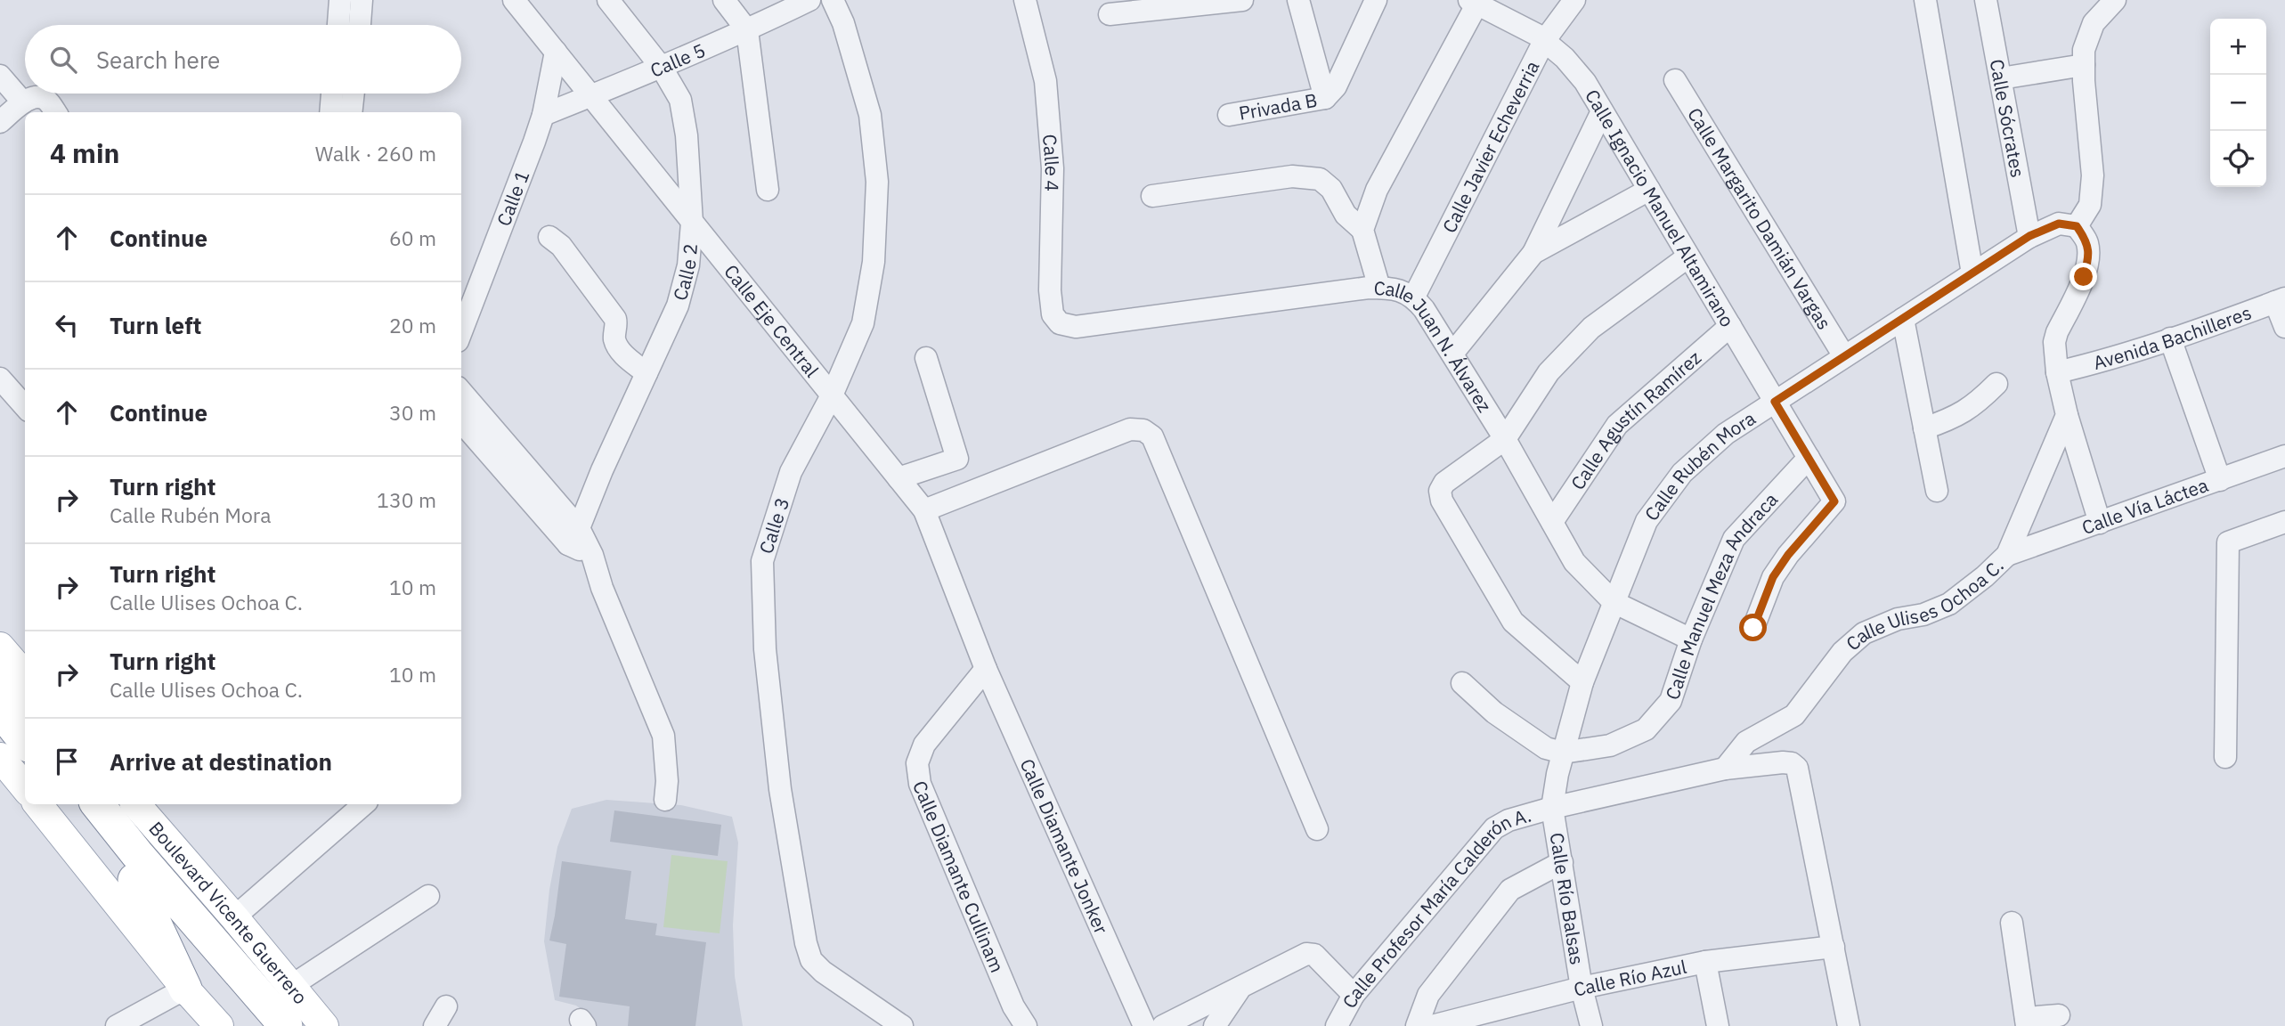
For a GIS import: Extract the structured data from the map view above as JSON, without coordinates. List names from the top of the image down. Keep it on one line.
{"streets":{"highway":["Boulevard Vicente Guerrero"],"street":["Calle 5","Privada B","Calle Sócrates","Calle Javier Echeverria","Calle 4","Calle 1","Calle Ignacio Manuel Altamirano","Calle Margarito Damián Vargas","Calle 2","Calle Eje Central","Avenida Bachilleres","Calle Juan N. Álvarez","Calle Agustín Ramírez","Calle Rubén Mora","Calle Vía Láctea","Calle 3","Calle Manuel Meza Andraca","Calle Ulises Ochoa C.","Calle Diamante Jonker","Calle Diamante Cullinam","Calle Río Balsas","Calle Profesor María Calderón A.","Calle Río Azul"]},"crossings":[["Calle 5","Calle 1"],["Calle 5","Calle 2"],["Calle 5","Calle Eje Central"],["Calle Sócrates","Calle Rubén Mora"],["Calle Javier Echeverria","Calle Ignacio Manuel Altamirano"],["Calle Javier Echeverria","Calle Juan N. Álvarez"],["Calle 4","Calle Juan N. Álvarez"],["Calle 1","Calle Eje Central"],["Calle Ignacio Manuel Altamirano","Calle Agustín Ramírez"],["Calle Ignacio Manuel Altamirano","Calle Rubén Mora"],["Calle Ignacio Manuel Altamirano","Calle Manuel Meza Andraca"],["Calle Margarito Damián Vargas","Calle Rubén Mora"],["Calle 2","Calle Eje Central"],["Calle Eje Central","Calle 3"],["Calle Eje Central","Calle Diamante Jonker"],["Calle Eje Central","Calle Diamante Cullinam"],["Calle Juan N. Álvarez","Calle Agustín Ramírez"],["Calle Juan N. Álvarez","Calle Rubén Mora"],["Calle Juan N. Álvarez","Calle Manuel Meza Andraca"],["Calle Rubén Mora","Calle Manuel Meza Andraca"],["Calle Rubén Mora","Calle Río Balsas"],["Calle Rubén Mora","Calle Profesor María Calderón A."],["Calle Vía Láctea","Calle Ulises Ochoa C."],["Calle Ulises Ochoa C.","Calle Profesor María Calderón A."],["Calle Diamante Jonker","Calle Diamante Cullinam"],["Calle Río Balsas","Calle Profesor María Calderón A."],["Calle Río Balsas","Calle Río Azul"],["Calle Profesor María Calderón A.","Calle Río Azul"]],"page":{"map_buttons":["+","−"],"search":"Search here","heading":["4 min","Walk · 260 m"],"list":[["Continue","60 m"],["Turn left","20 m"],["Continue","30 m"],["Turn right","Calle Rubén Mora","130 m"],["Turn right","Calle Ulises Ochoa C.","10 m"],["Turn right","Calle Ulises Ochoa C.","10 m"],"Arrive at destination"]}}
